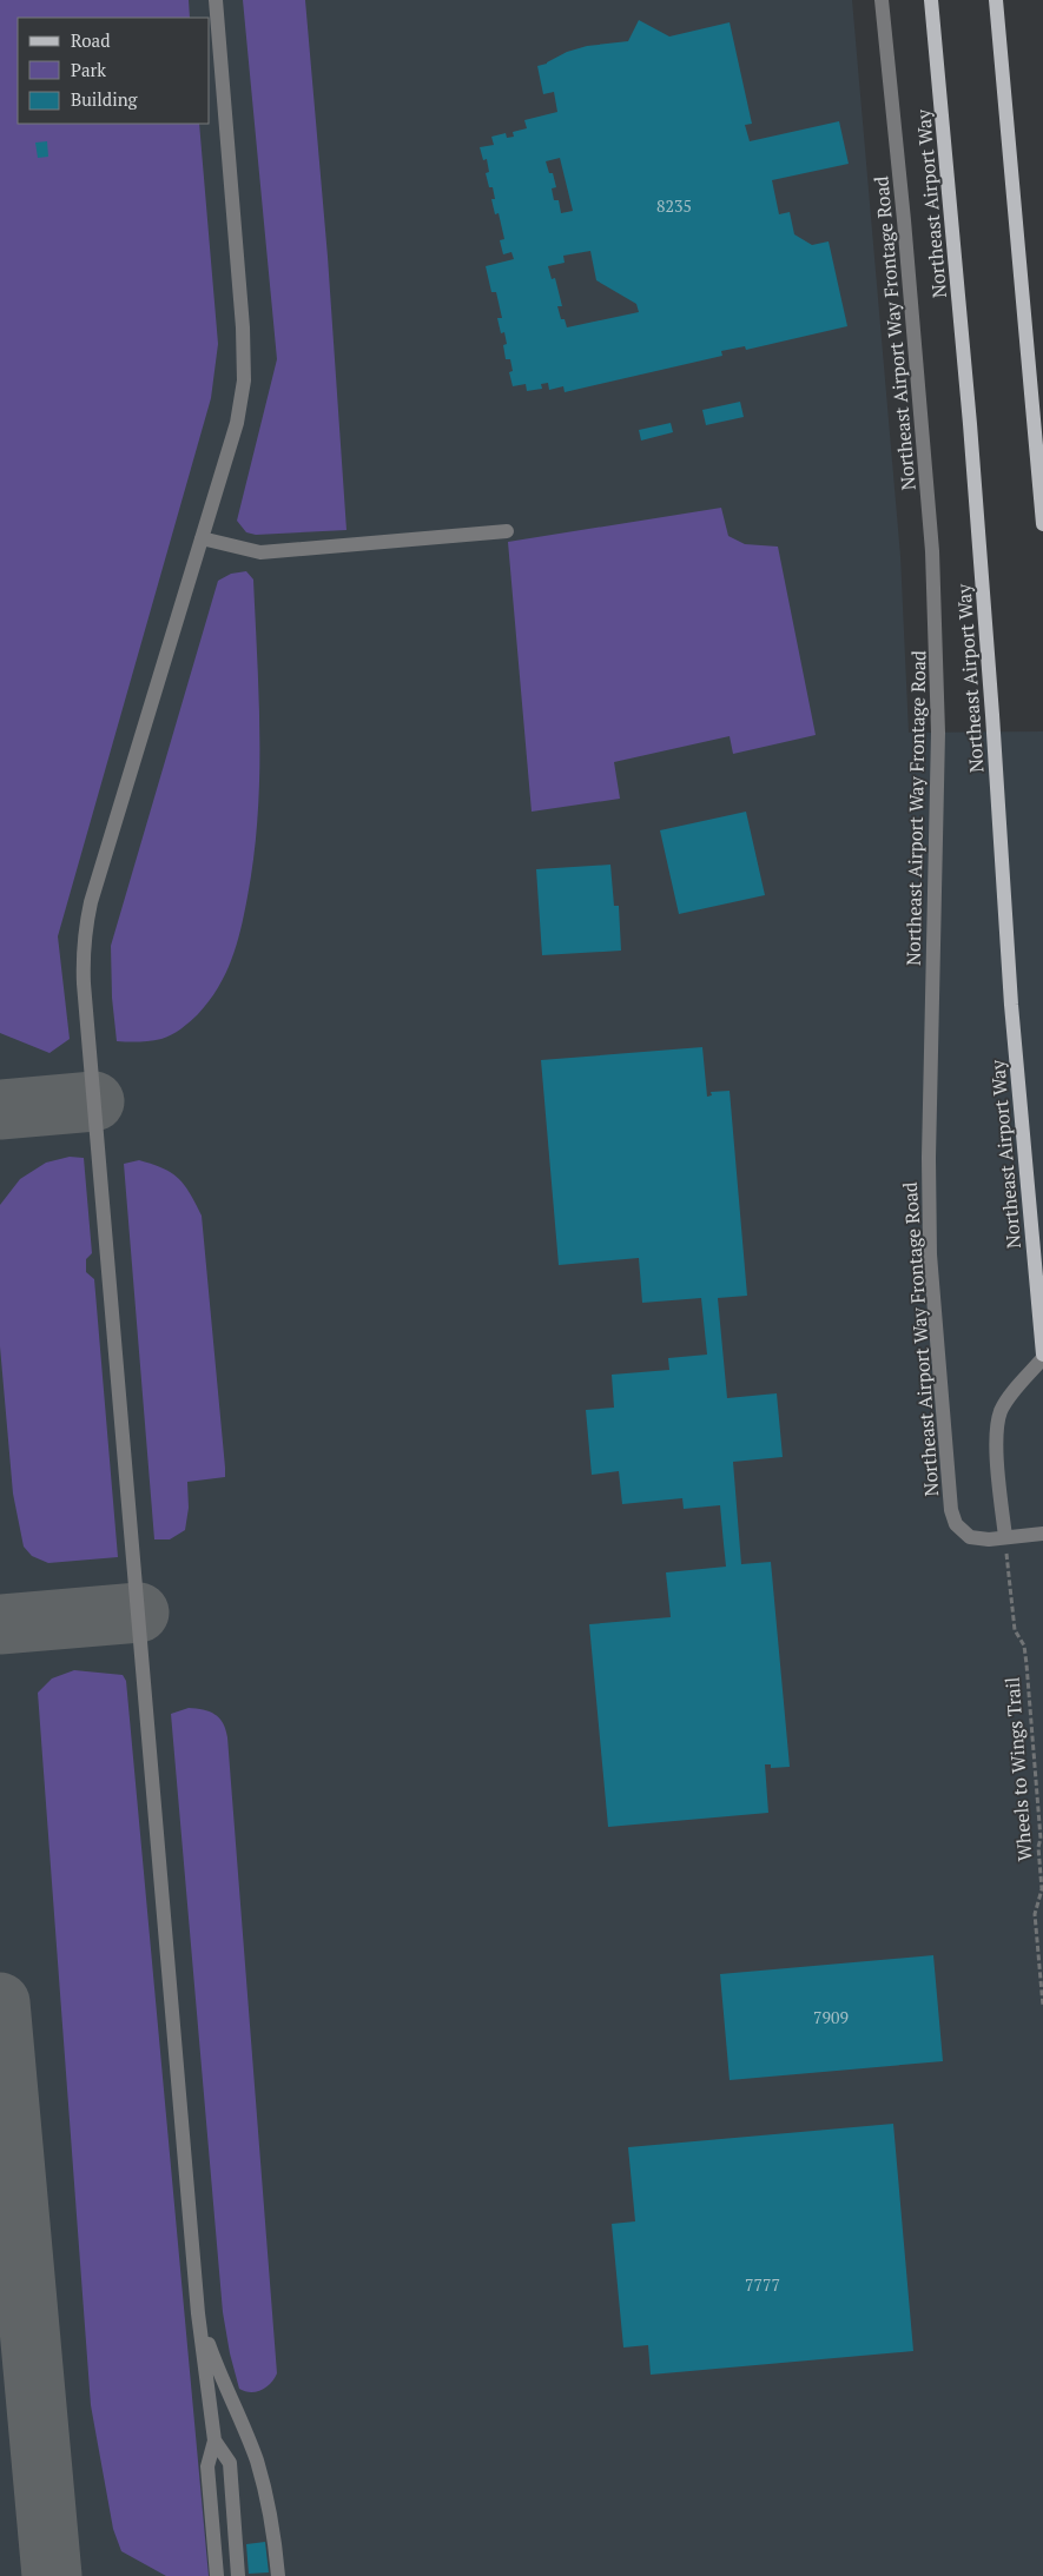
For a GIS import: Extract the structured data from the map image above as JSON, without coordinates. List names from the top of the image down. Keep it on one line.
{"streets":{"main road":["Northeast Airport Way"],"street":["Northeast Airport Way Frontage Road"],"path":["Wheels to Wings Trail"]},"house_numbers":["8235","7909","7777"],"legend":["Road","Park","Building"]}
